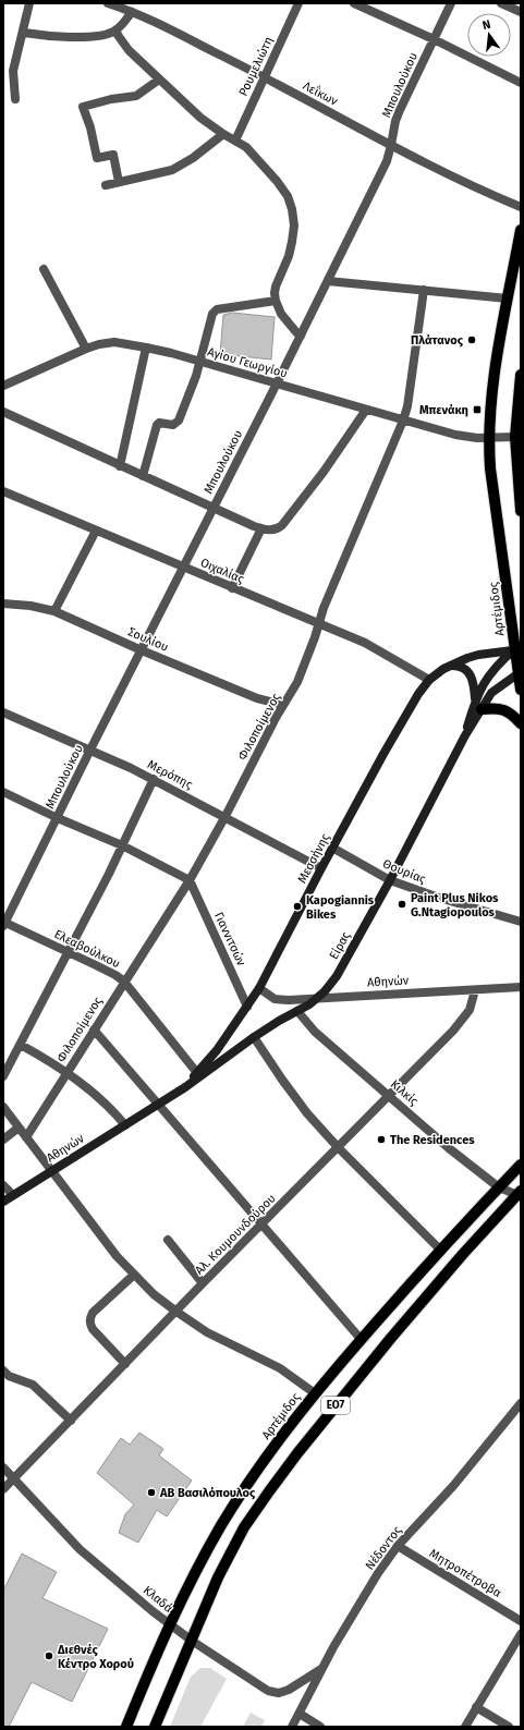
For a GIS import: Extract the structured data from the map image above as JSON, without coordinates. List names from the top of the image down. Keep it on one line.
{"streets":{"main road":["Αρτέμιδος","Μεσσήνης","Είρας","Αθηνών","ΕΟ7"],"street":["Ρουμελιώτη","Μπουλούκου","Λεΐκων","Αγίου Γεωργίου","Οιχαλίας","Σουλίου","Φιλοποίμενος","Μερόπης","Θουρίας","Γιαννιτσών","Ελεαβούλκου","Κιλκίς","Αλ. Κουμουνδούρου","Νέδοντος","Μητροπέτροβα","Κλαδά"]},"crossings":[["Ρουμελιώτη","Λεΐκων"],["Μπουλούκου","Λεΐκων"],["Μπουλούκου","Αγίου Γεωργίου"],["Μπουλούκου","Οιχαλίας"],["Μπουλούκου","Σουλίου"],["Μπουλούκου","Μερόπης"],["Μπουλούκου","Ελεαβούλκου"],["Αγίου Γεωργίου","Αρτέμιδος"],["Αγίου Γεωργίου","Φιλοποίμενος"],["Οιχαλίας","Φιλοποίμενος"],["Οιχαλίας","Μεσσήνης"],["Αρτέμιδος","Μεσσήνης"],["Αρτέμιδος","Είρας"],["Αρτέμιδος","Κιλκίς"],["Αρτέμιδος","Κλαδά"],["Σουλίου","Φιλοποίμενος"],["Φιλοποίμενος","Μερόπης"],["Φιλοποίμενος","Γιαννιτσών"],["Φιλοποίμενος","Ελεαβούλκου"],["Μερόπης","Μεσσήνης"],["Μεσσήνης","Θουρίας"],["Μεσσήνης","Γιαννιτσών"],["Μεσσήνης","Είρας"],["Μεσσήνης","Ελεαβούλκου"],["Μεσσήνης","Αθηνών"],["Θουρίας","Είρας"],["Είρας","Αθηνών"],["Είρας","Κιλκίς"],["Αθηνών","Αλ. Κουμουνδούρου"],["Κιλκίς","Αλ. Κουμουνδούρου"],["Κιλκίς","ΕΟ7"],["Αλ. Κουμουνδούρου","Κλαδά"],["ΕΟ7","Κλαδά"],["Νέδοντος","Μητροπέτροβα"],["Νέδοντος","Κλαδά"]],"places":{"other":["Πλάτανος","Paint Plus Nikos G.Ntagiopoulos","Kapogiannis Bikes","The Residences","ΑΒ Βασιλόπουλος","Διεθνές Κέντρο Χορού"],"transit":["Μπενάκη"]},"north":"top"}
